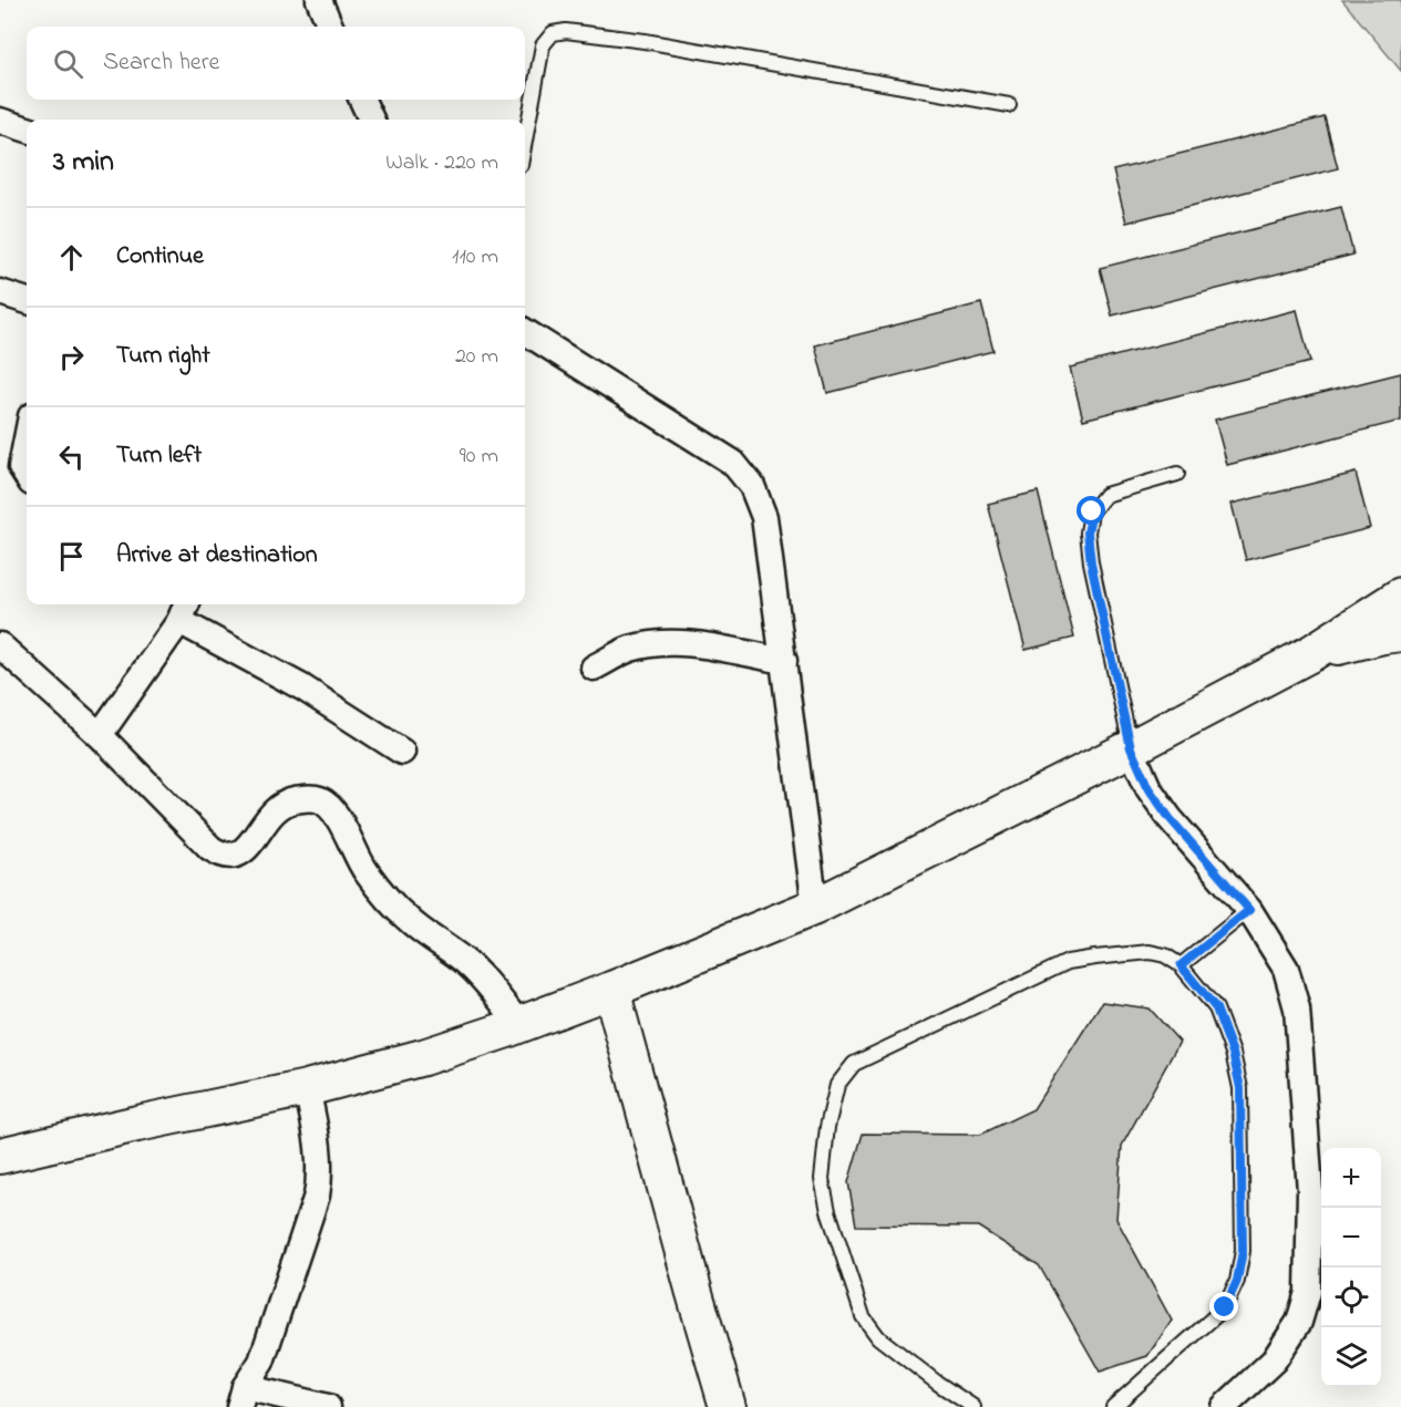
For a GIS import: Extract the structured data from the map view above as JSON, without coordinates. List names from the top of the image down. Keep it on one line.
{"page":{"search":"Search here","heading":["3 min","Walk · 220 m"],"list":[["Continue","110 m"],["Turn right","20 m"],["Turn left","90 m"],"Arrive at destination"],"map_buttons":["+","−"]}}
